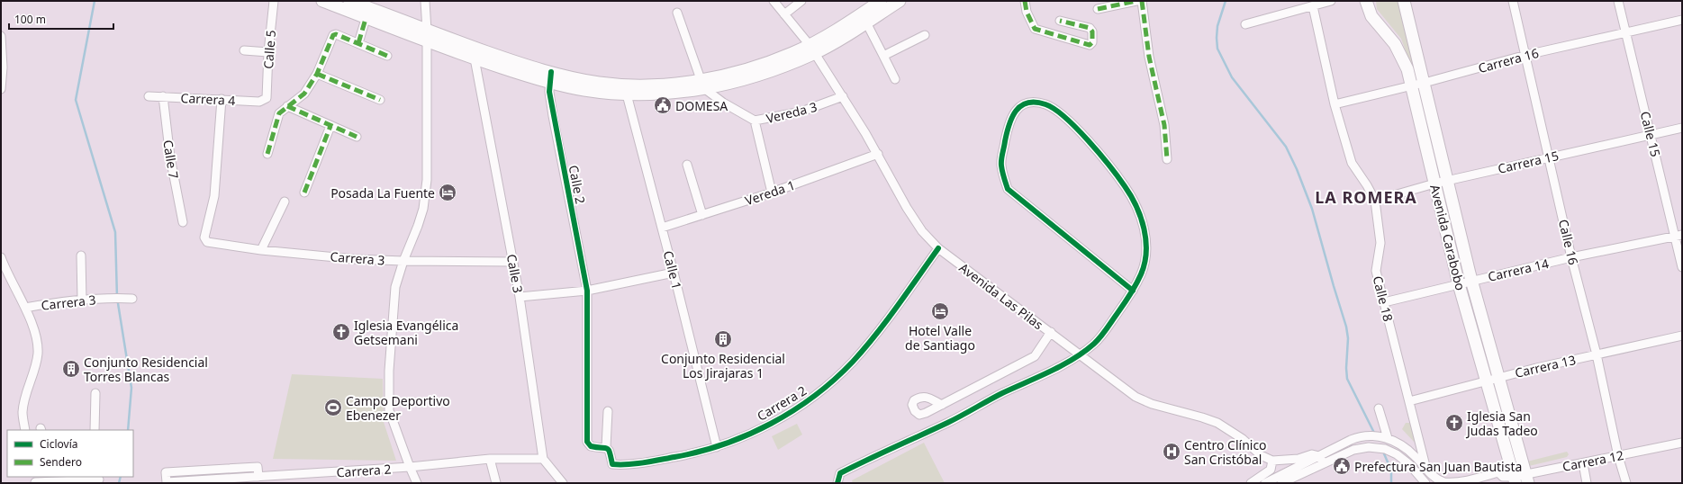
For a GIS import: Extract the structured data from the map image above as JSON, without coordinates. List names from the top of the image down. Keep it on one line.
{"streets":{"street":["Calle 5","Carrera 16","Carrera 4","Vereda 3","Calle 15","Calle 7","Carrera 15","Calle 2","Vereda 1","Avenida Carabobo","Calle 16","Carrera 3","Calle 1","Carrera 14","Calle 3","Avenida Las Pilas","Calle 18","Carrera 13","Carrera 2","Carrera 12"]},"crossings":[["Calle 5","Carrera 4"],["Carrera 16","Calle 15"],["Carrera 16","Avenida Carabobo"],["Carrera 16","Calle 16"],["Carrera 16","Calle 18"],["Carrera 4","Calle 7"],["Carrera 4","Carrera 3"],["Vereda 3","Avenida Las Pilas"],["Calle 15","Carrera 15"],["Calle 15","Carrera 14"],["Carrera 15","Avenida Carabobo"],["Carrera 15","Calle 16"],["Carrera 15","Calle 18"],["Calle 2","Carrera 2"],["Vereda 1","Calle 1"],["Vereda 1","Avenida Las Pilas"],["Avenida Carabobo","Carrera 14"],["Avenida Carabobo","Carrera 13"],["Avenida Carabobo","Carrera 12"],["Calle 16","Carrera 14"],["Calle 16","Carrera 13"],["Calle 16","Carrera 12"],["Carrera 3","Calle 3"],["Calle 1","Carrera 2"],["Carrera 14","Calle 18"],["Calle 3","Carrera 2"],["Avenida Las Pilas","Carrera 2"],["Calle 18","Carrera 13"],["Calle 18","Carrera 12"]],"districts":["LA ROMERA"],"places":{"public building":["DOMESA","Prefectura San Juan Bautista"],"hotel":["Posada La Fuente","Hotel Valle de Santiago"],"church":["Iglesia Evangélica Getsemani","Iglesia San Judas Tadeo"],"building":["Conjunto Residencial Los Jirajaras 1","Conjunto Residencial Torres Blancas"],"sports":["Campo Deportivo Ebenezer"],"hospital":["Centro Clínico San Cristóbal"]},"legend":["Ciclovía","Sendero"],"scale_bar":"100 m"}
